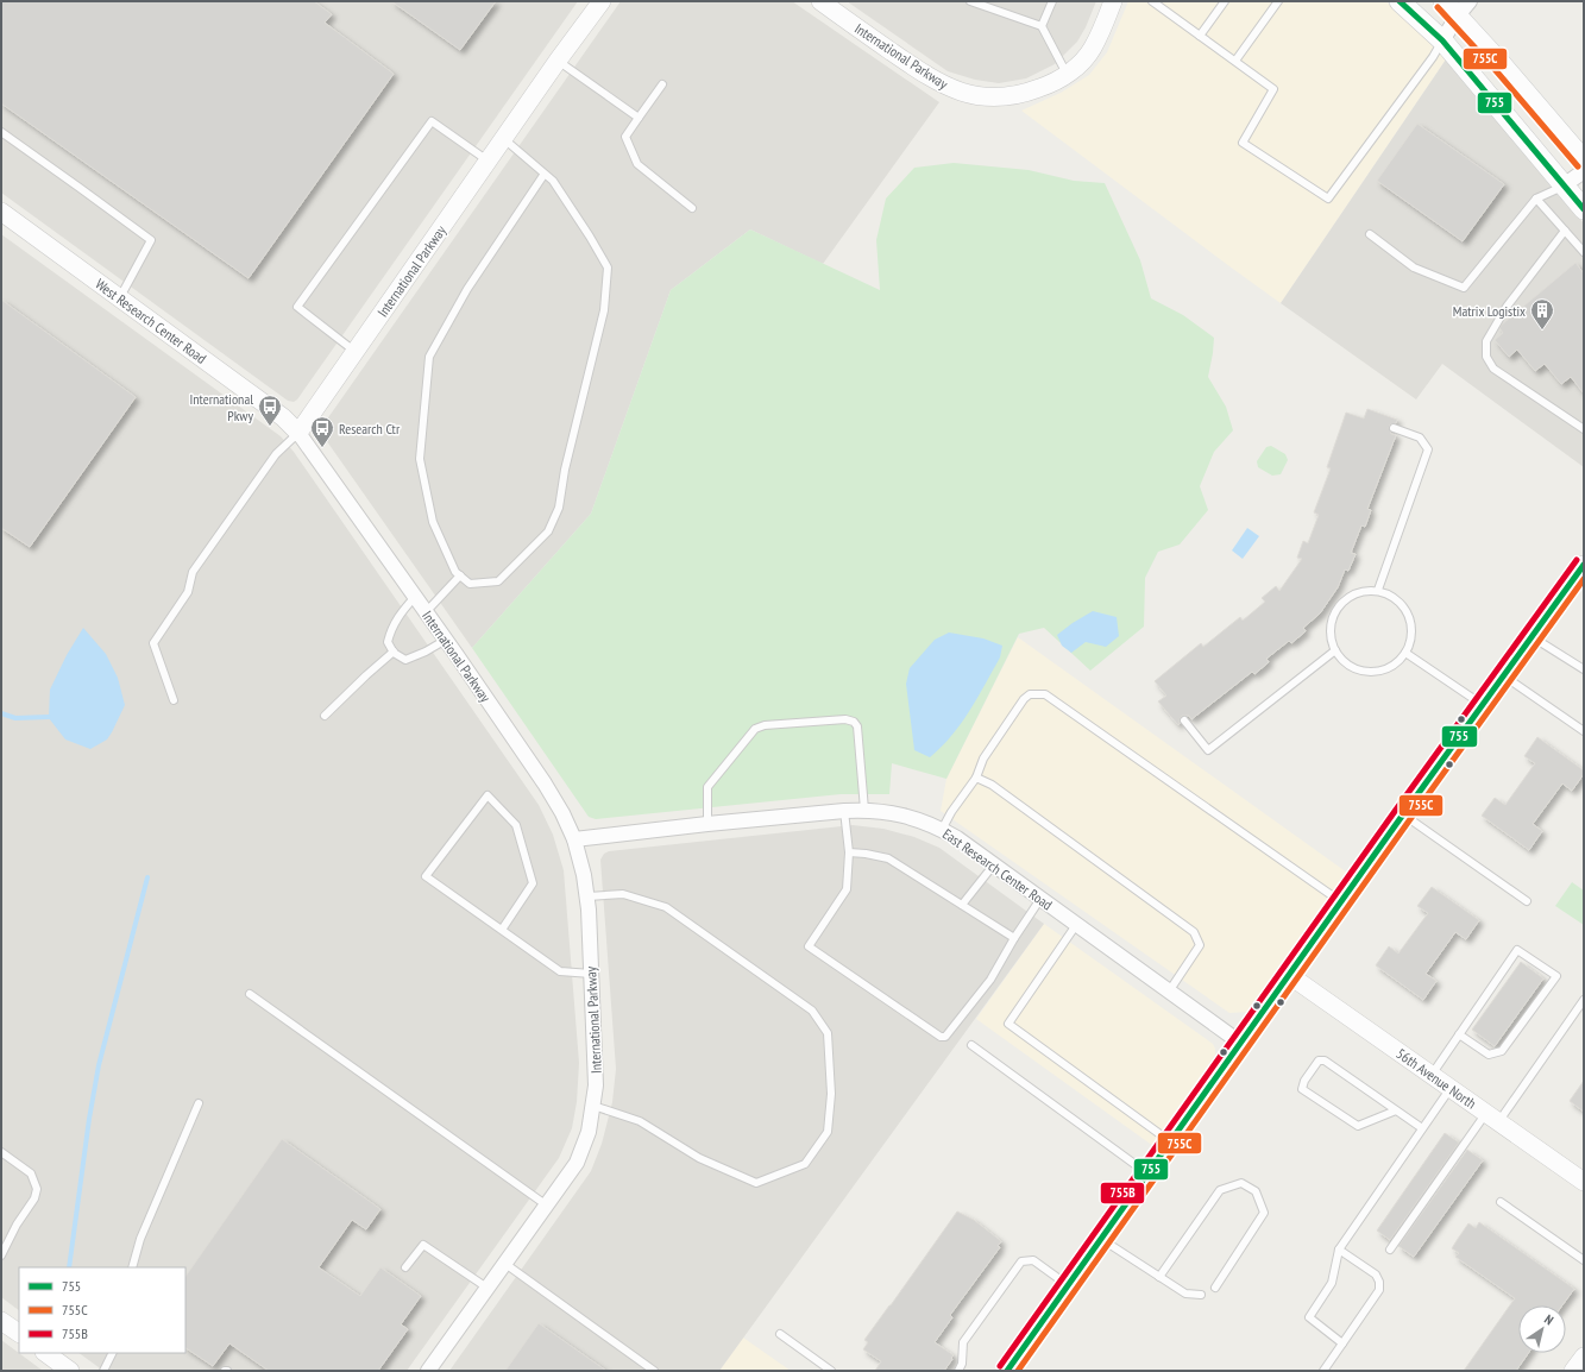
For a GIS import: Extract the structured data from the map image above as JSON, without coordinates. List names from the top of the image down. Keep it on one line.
{"streets":{"street":["International Parkway","West Research Center Road","East Research Center Road","56th Avenue North"]},"crossings":[["International Parkway","West Research Center Road"],["International Parkway","East Research Center Road"]],"places":{"building":["Matrix Logistix"],"bus stop":["International Pkwy","Research Ctr"]},"lines":["transit line 755","transit line 755C","transit line 755B"],"legend":["755","755C","755B"],"north":"top right"}
